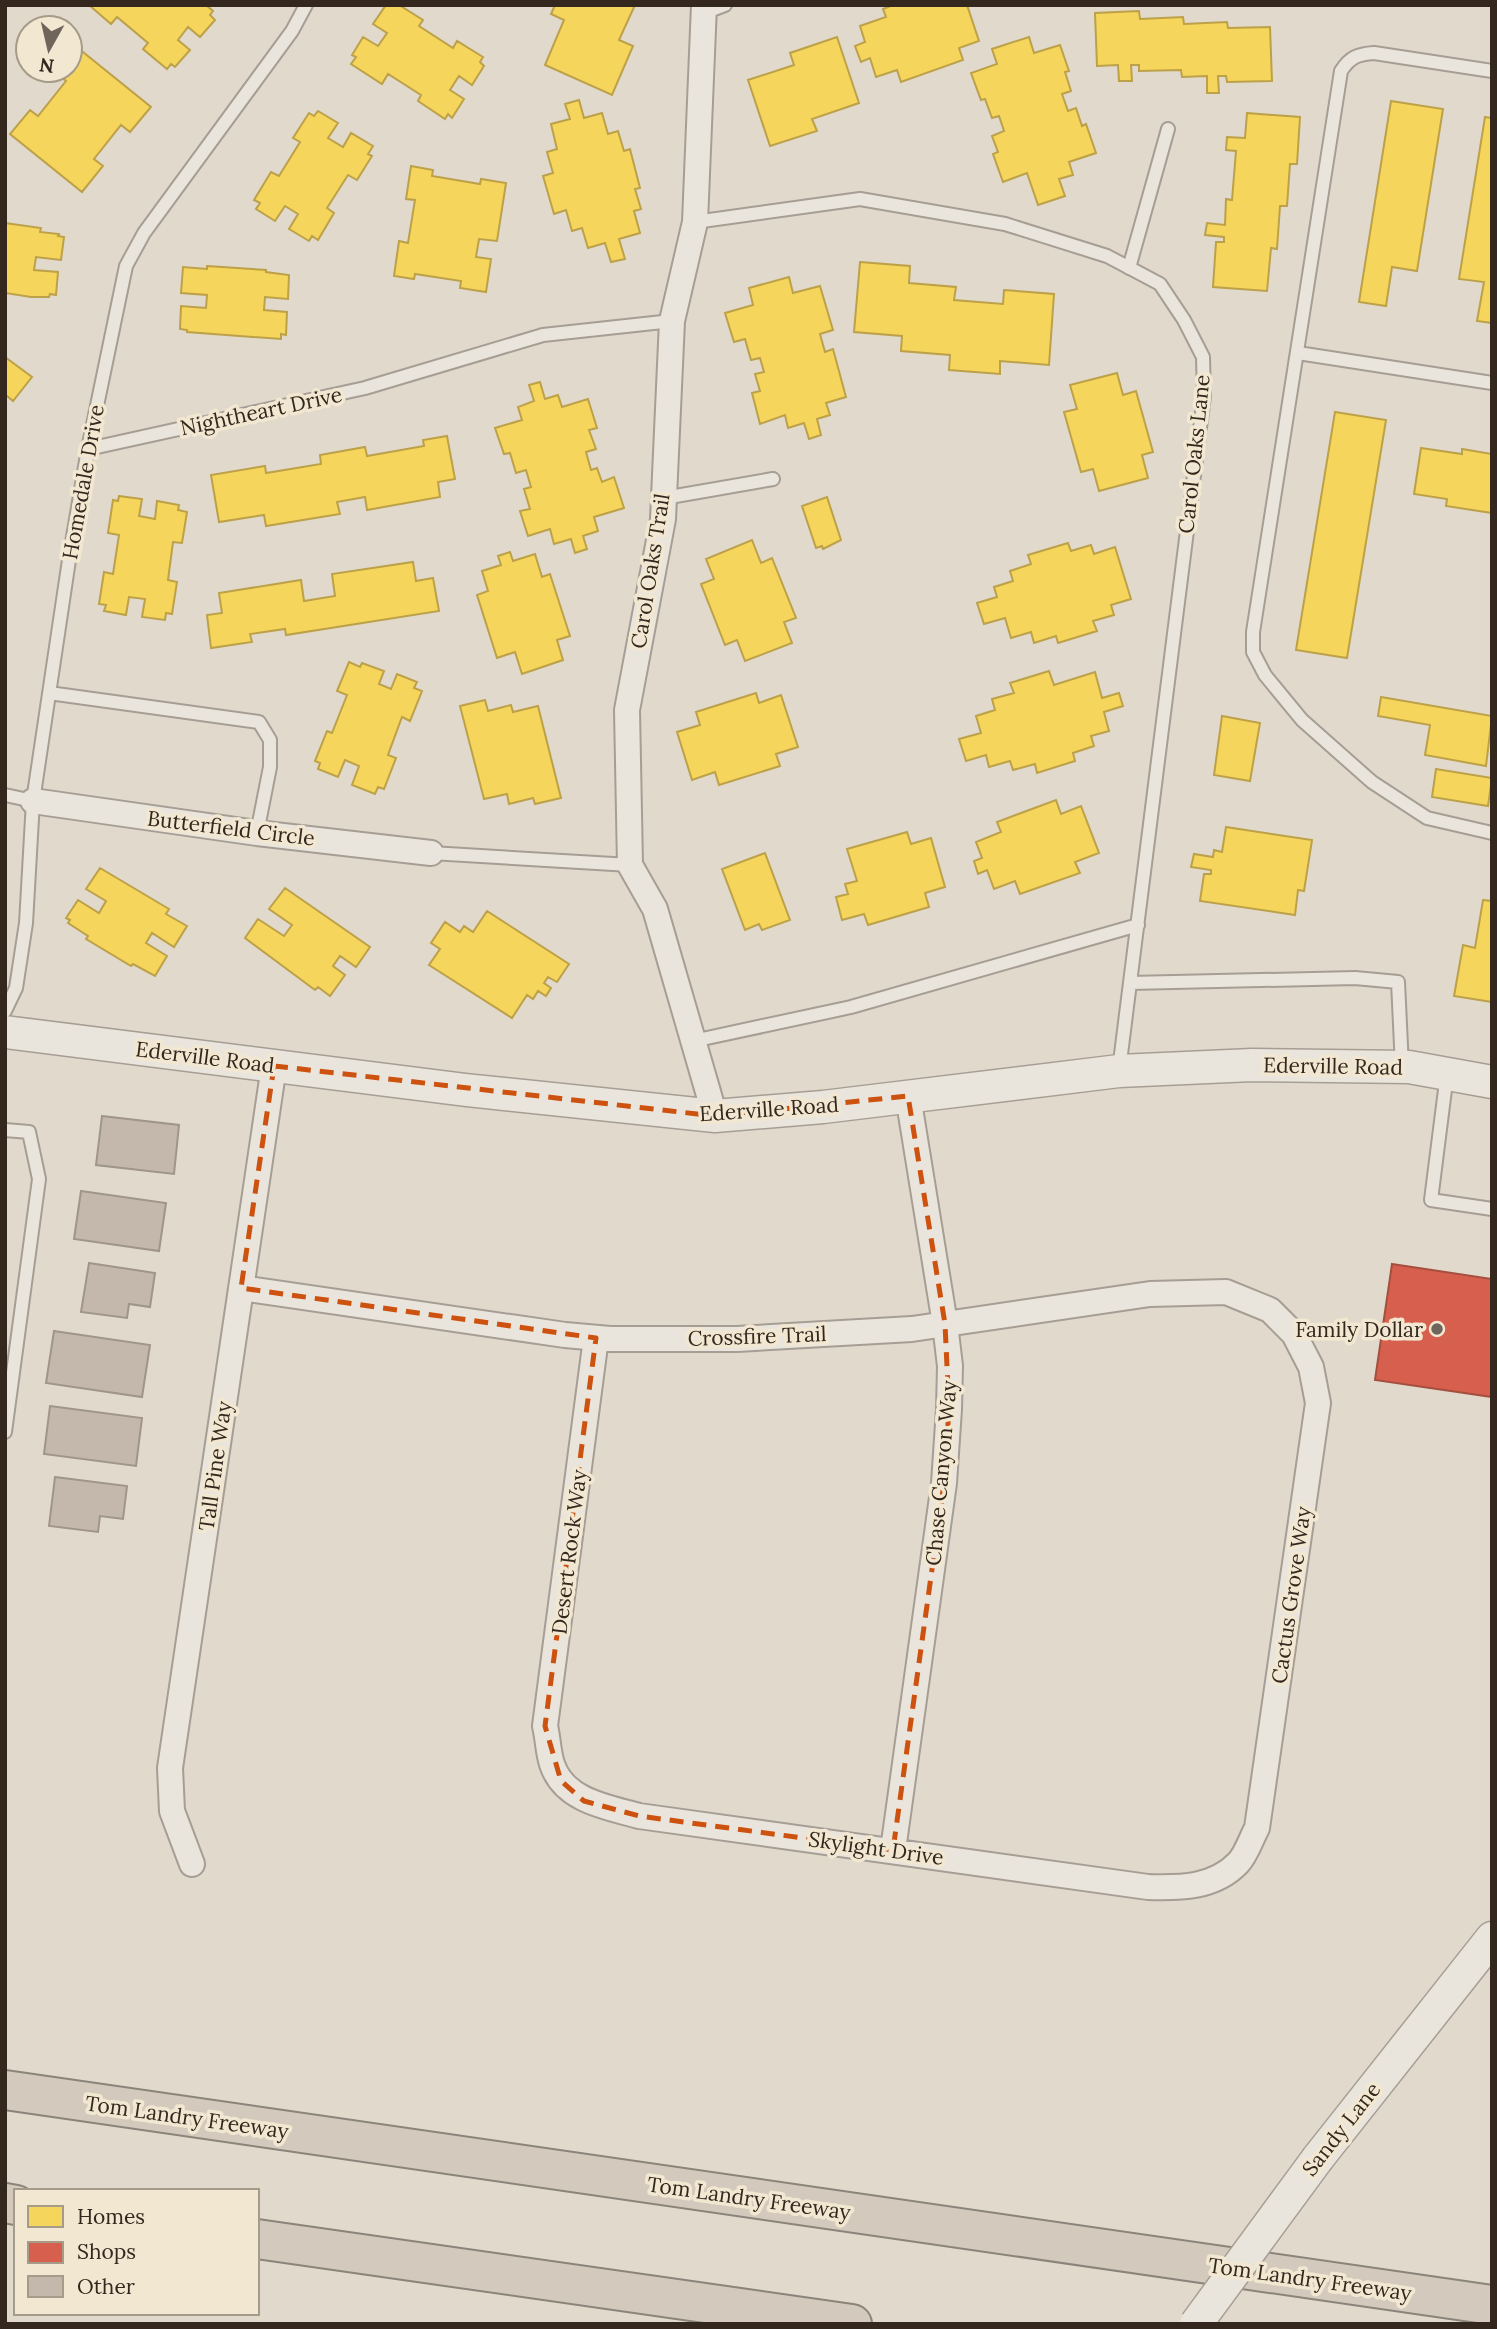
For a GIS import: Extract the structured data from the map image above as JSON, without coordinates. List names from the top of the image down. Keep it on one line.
{"streets":{"highway":["Tom Landry Freeway"],"street":["Carol Oaks Trail","Butterfield Circle","Ederville Road","Crossfire Trail","Tall Pine Way","Chase Canyon Way","Desert Rock Way","Cactus Grove Way","Skylight Drive","Sandy Lane"],"lane":["Nightheart Drive","Carol Oaks Lane","Homedale Drive"]},"crossings":[["Nightheart Drive","Homedale Drive"],["Nightheart Drive","Carol Oaks Trail"],["Carol Oaks Lane","Carol Oaks Trail"],["Carol Oaks Lane","Ederville Road"],["Homedale Drive","Butterfield Circle"],["Carol Oaks Trail","Ederville Road"],["Ederville Road","Tall Pine Way"],["Ederville Road","Chase Canyon Way"],["Crossfire Trail","Tall Pine Way"],["Crossfire Trail","Chase Canyon Way"],["Crossfire Trail","Desert Rock Way"],["Crossfire Trail","Cactus Grove Way"],["Chase Canyon Way","Skylight Drive"],["Desert Rock Way","Skylight Drive"],["Cactus Grove Way","Skylight Drive"]],"places":["Family Dollar"],"legend":["Homes","Shops","Other"],"north":"bottom"}
